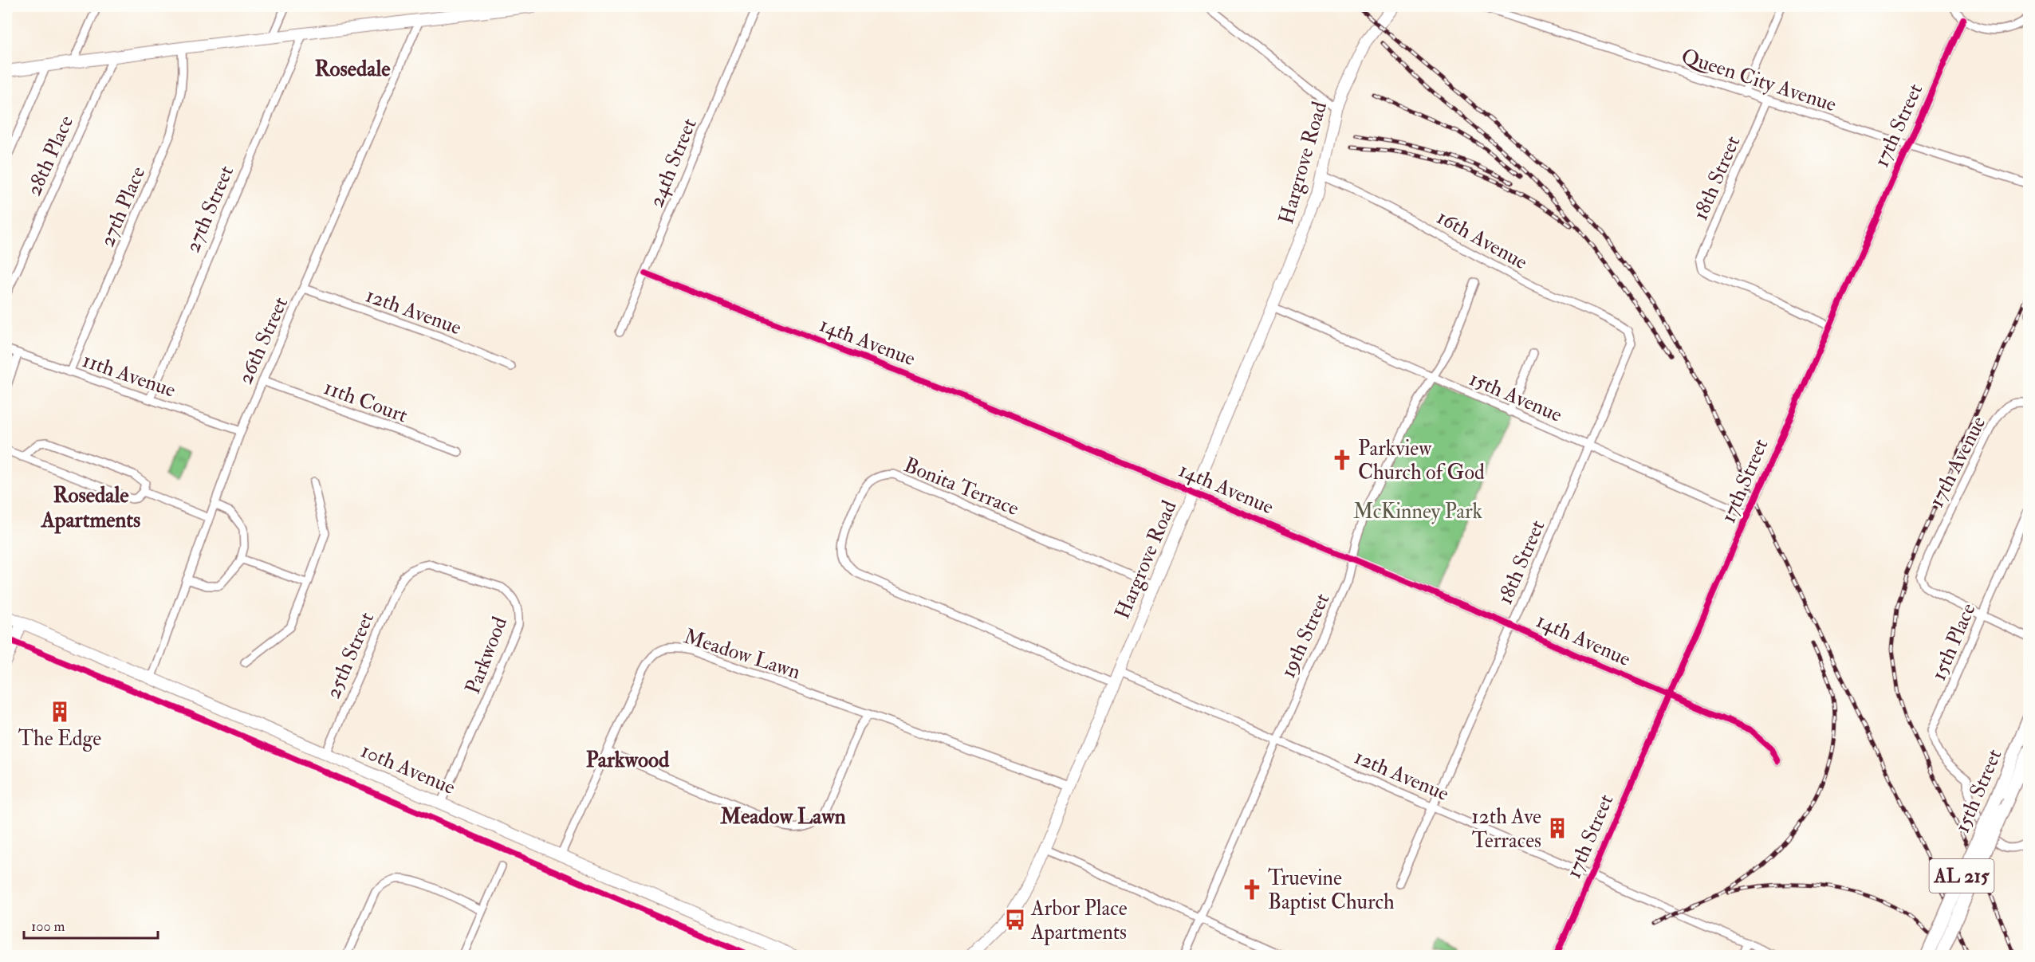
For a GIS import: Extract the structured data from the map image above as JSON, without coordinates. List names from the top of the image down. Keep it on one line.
{"streets":{"main road":["Hargrove Road","10th Avenue","15th Street","AL 215"],"street":["Queen City Avenue","17th Street","28th Place","24th Street","18th Street","27th Place","27th Street","16th Avenue","12th Avenue","26th Street","14th Avenue","11th Avenue","15th Avenue","11th Court","17th Avenue","Bonita Terrace","19th Street","15th Place","Meadow Lawn","25th Street","Parkwood"]},"crossings":[["Queen City Avenue","17th Street"],["Queen City Avenue","18th Street"],["17th Street","18th Street"],["17th Street","12th Avenue"],["17th Street","14th Avenue"],["17th Street","15th Avenue"],["24th Street","14th Avenue"],["Hargrove Road","16th Avenue"],["Hargrove Road","12th Avenue"],["Hargrove Road","14th Avenue"],["Hargrove Road","15th Avenue"],["Hargrove Road","Bonita Terrace"],["Hargrove Road","Meadow Lawn"],["18th Street","16th Avenue"],["18th Street","12th Avenue"],["18th Street","14th Avenue"],["18th Street","15th Avenue"],["27th Place","11th Avenue"],["27th Street","11th Avenue"],["12th Avenue","26th Street"],["12th Avenue","19th Street"],["26th Street","11th Avenue"],["26th Street","11th Court"],["26th Street","10th Avenue"],["14th Avenue","19th Street"],["15th Avenue","19th Street"],["17th Avenue","15th Place"],["Meadow Lawn","10th Avenue"],["25th Street","Parkwood"],["25th Street","10th Avenue"],["Parkwood","10th Avenue"]],"districts":["Rosedale","Rosedale Apartments","Parkwood","Meadow Lawn"],"parks":["McKinney Park"],"places":{"church":["Parkview Church of God","Truevine Baptist Church"],"building":["The Edge","12th Ave Terraces"],"bus stop":["Arbor Place Apartments"]},"scale_bar":"100 m"}
